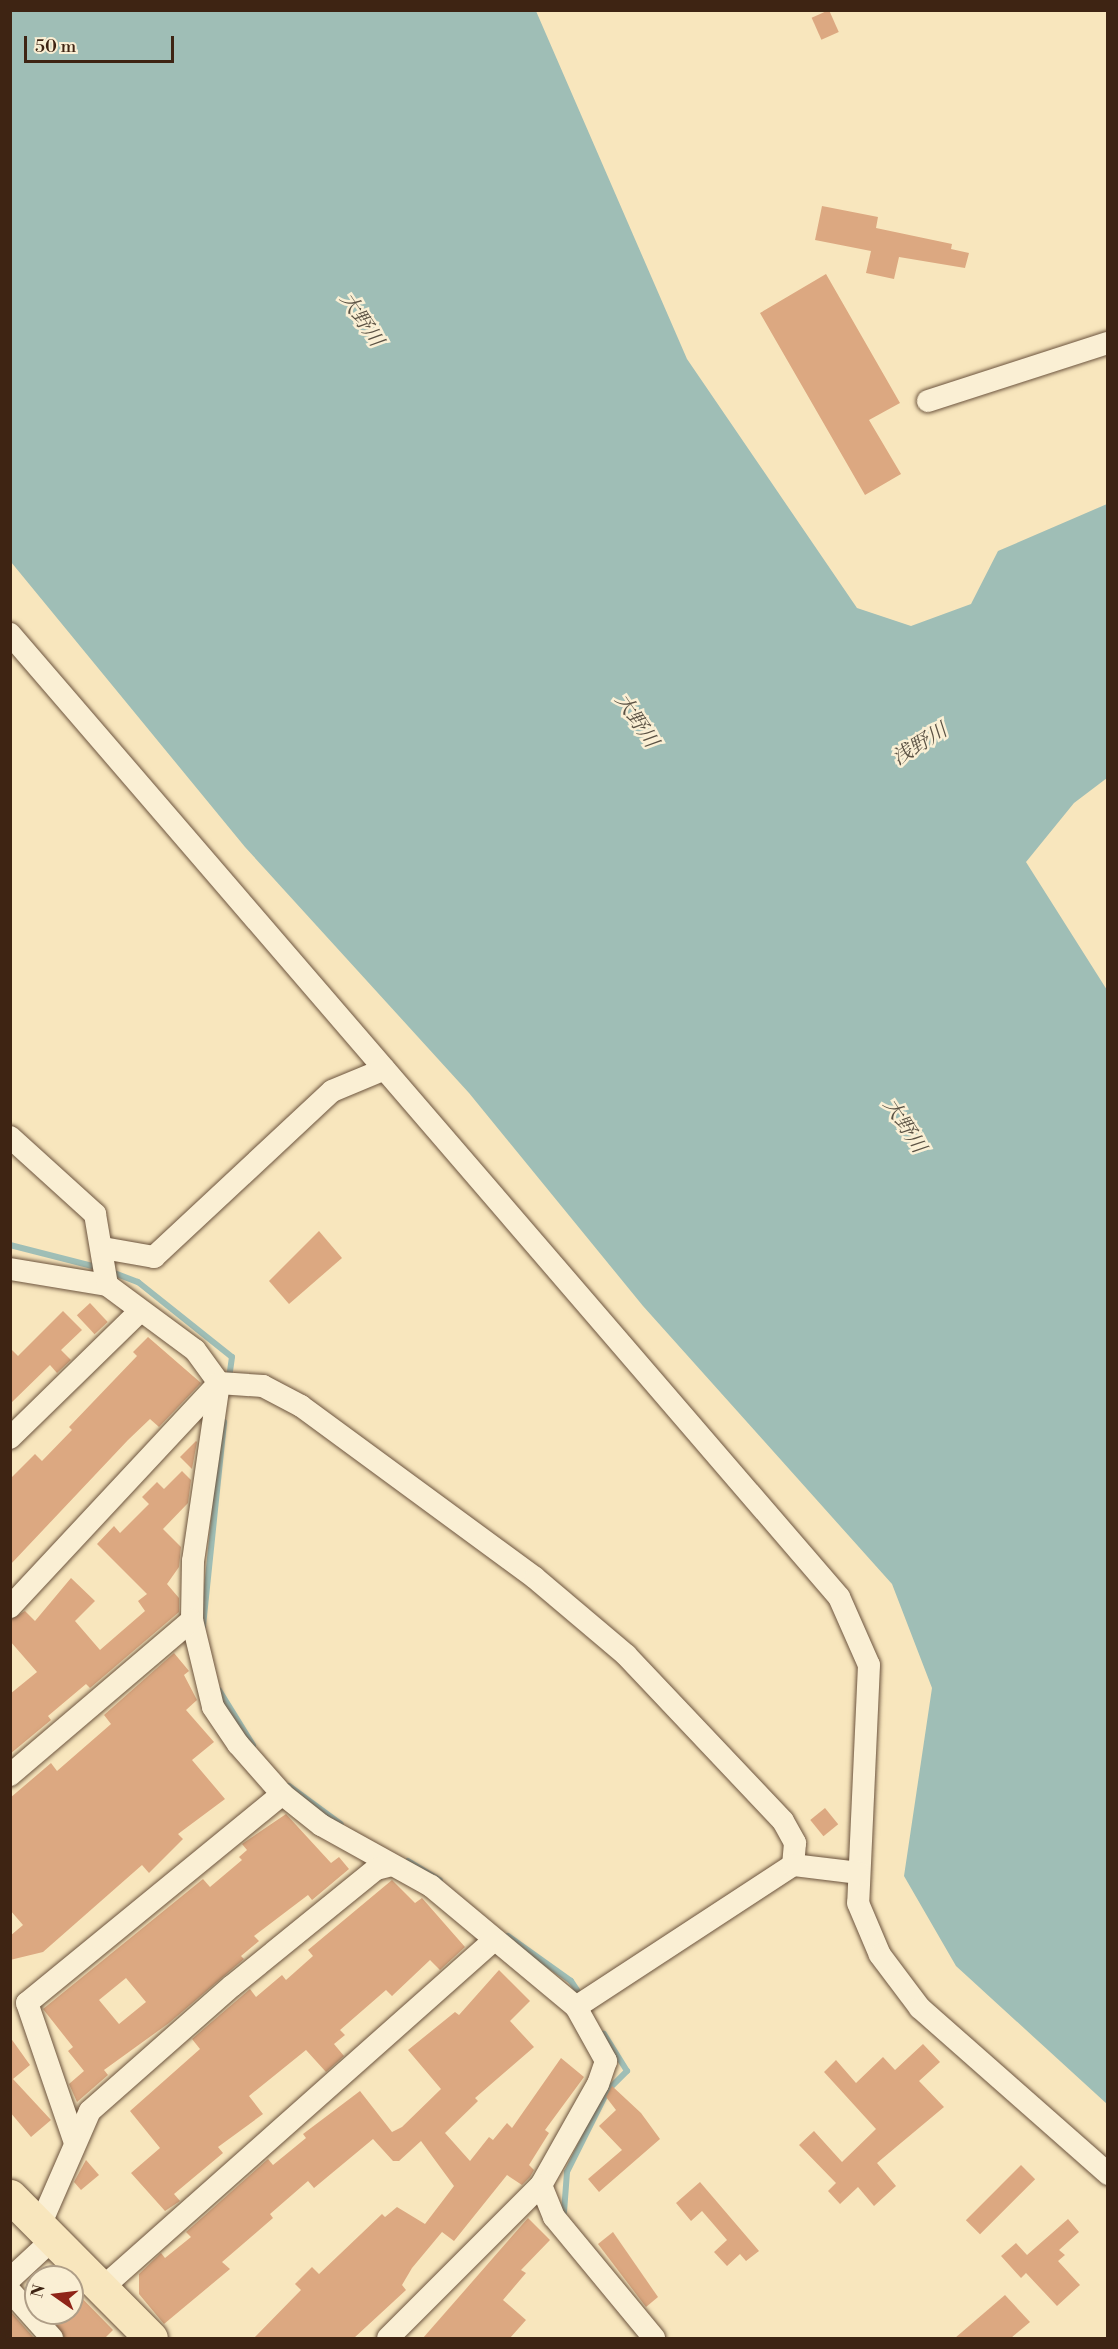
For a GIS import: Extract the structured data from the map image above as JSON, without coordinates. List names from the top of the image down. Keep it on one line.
{"water":["大野川","浅野川"],"scale_bar":"50 m","north":"left"}
